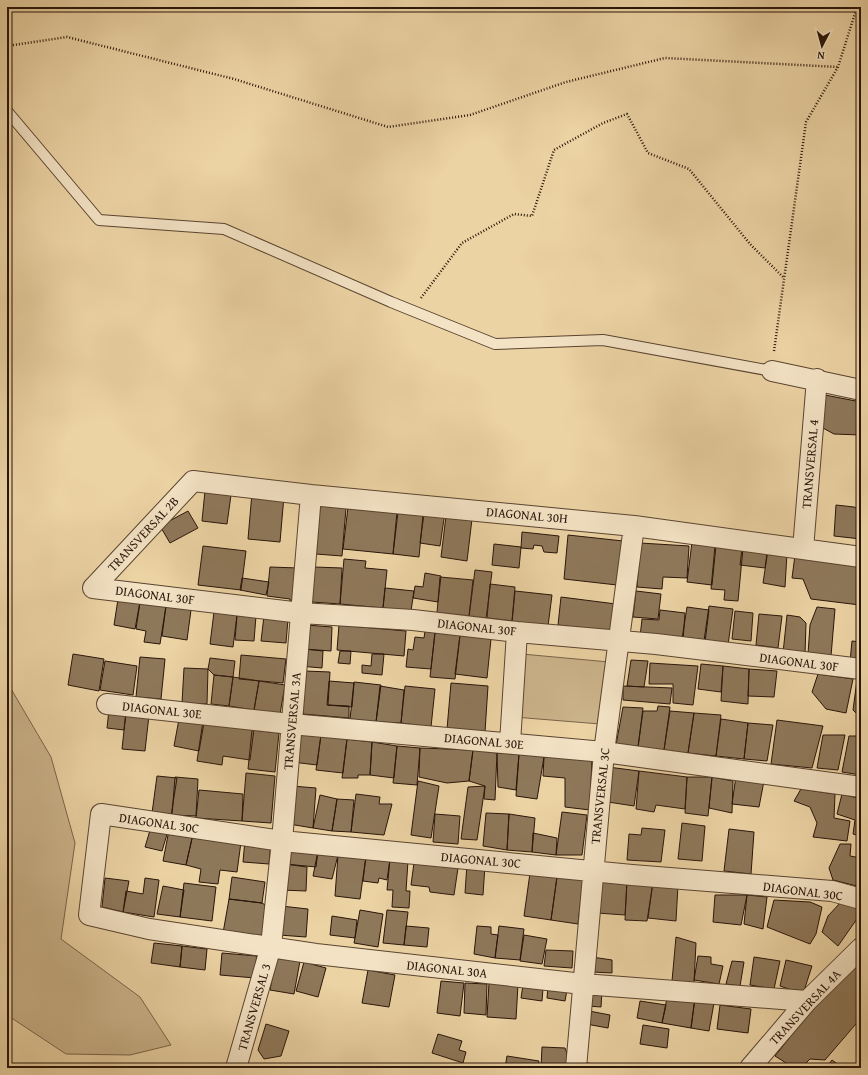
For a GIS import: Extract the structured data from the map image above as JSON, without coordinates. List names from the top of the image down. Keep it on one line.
{"streets":{"street":["TRANSVERSAL 4","DIAGONAL 30H","TRANSVERSAL 2B","DIAGONAL 30F","DIAGONAL 30E","TRANSVERSAL 3A","TRANSVERSAL 3C","DIAGONAL 30C","DIAGONAL 30A","TRANSVERSAL 3","TRANSVERSAL 4A"]},"crossings":[["TRANSVERSAL 4","DIAGONAL 30H"],["DIAGONAL 30H","TRANSVERSAL 2B"],["DIAGONAL 30H","TRANSVERSAL 3A"],["DIAGONAL 30H","TRANSVERSAL 3C"],["TRANSVERSAL 2B","DIAGONAL 30F"],["DIAGONAL 30F","TRANSVERSAL 3A"],["DIAGONAL 30F","TRANSVERSAL 3C"],["DIAGONAL 30E","TRANSVERSAL 3A"],["DIAGONAL 30E","TRANSVERSAL 3C"],["TRANSVERSAL 3A","DIAGONAL 30C"],["TRANSVERSAL 3A","DIAGONAL 30A"],["TRANSVERSAL 3A","TRANSVERSAL 3"],["TRANSVERSAL 3C","DIAGONAL 30C"],["TRANSVERSAL 3C","DIAGONAL 30A"],["DIAGONAL 30C","DIAGONAL 30A"],["DIAGONAL 30A","TRANSVERSAL 3"],["DIAGONAL 30A","TRANSVERSAL 4A"]],"north":"bottom"}
